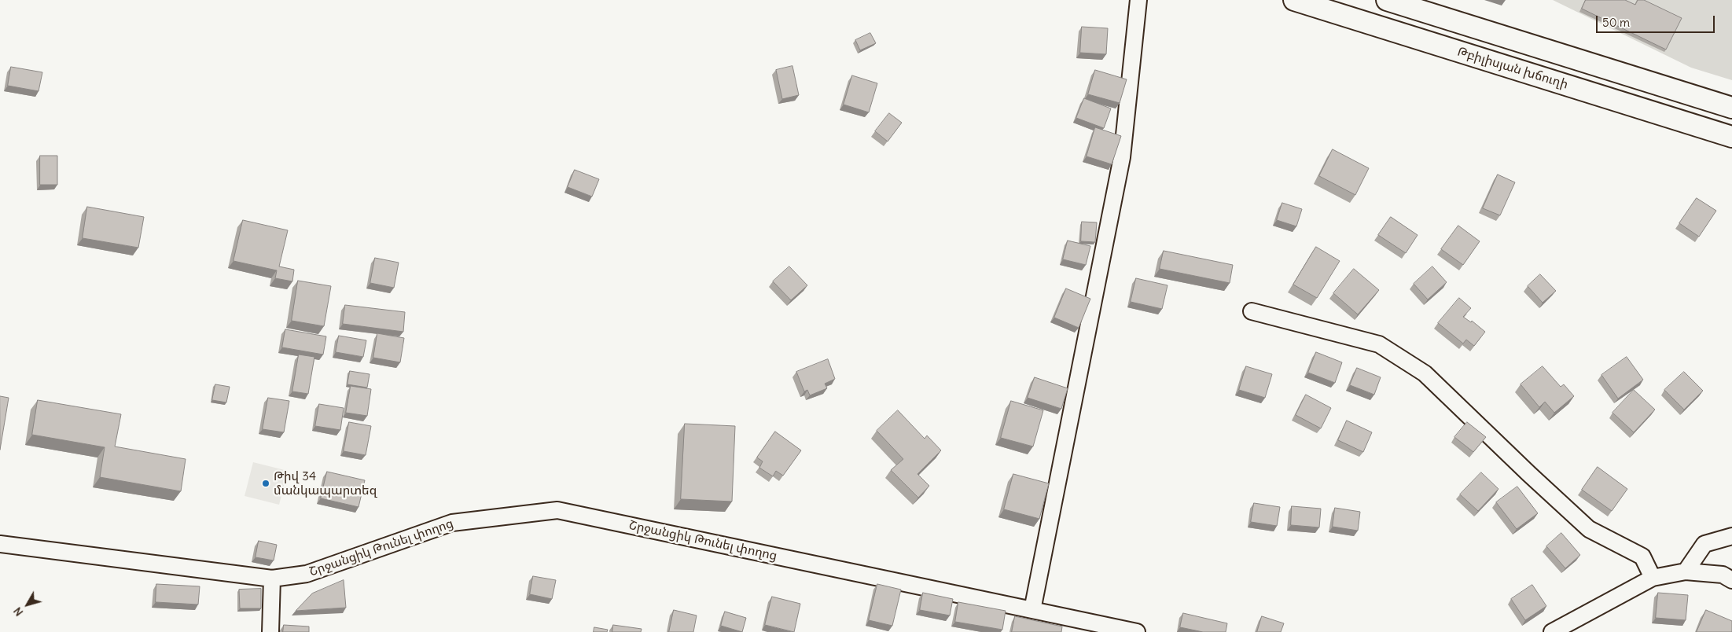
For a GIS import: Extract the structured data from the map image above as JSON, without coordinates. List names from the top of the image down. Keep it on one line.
{"streets":{"main road":["Թբիլիսյան խճուղի"],"street":["Շրջանցիկ Թունել փողոց"]},"places":["Թիվ 34 մանկապարտեզ"],"scale_bar":"50 m","north":"bottom left"}
